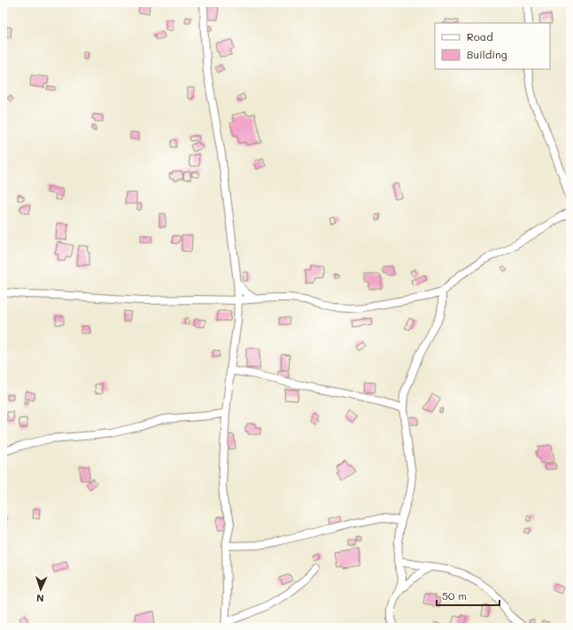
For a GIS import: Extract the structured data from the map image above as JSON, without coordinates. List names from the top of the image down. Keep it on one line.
{"legend":["Road","Building"],"scale_bar":"50 m","north":"bottom"}
